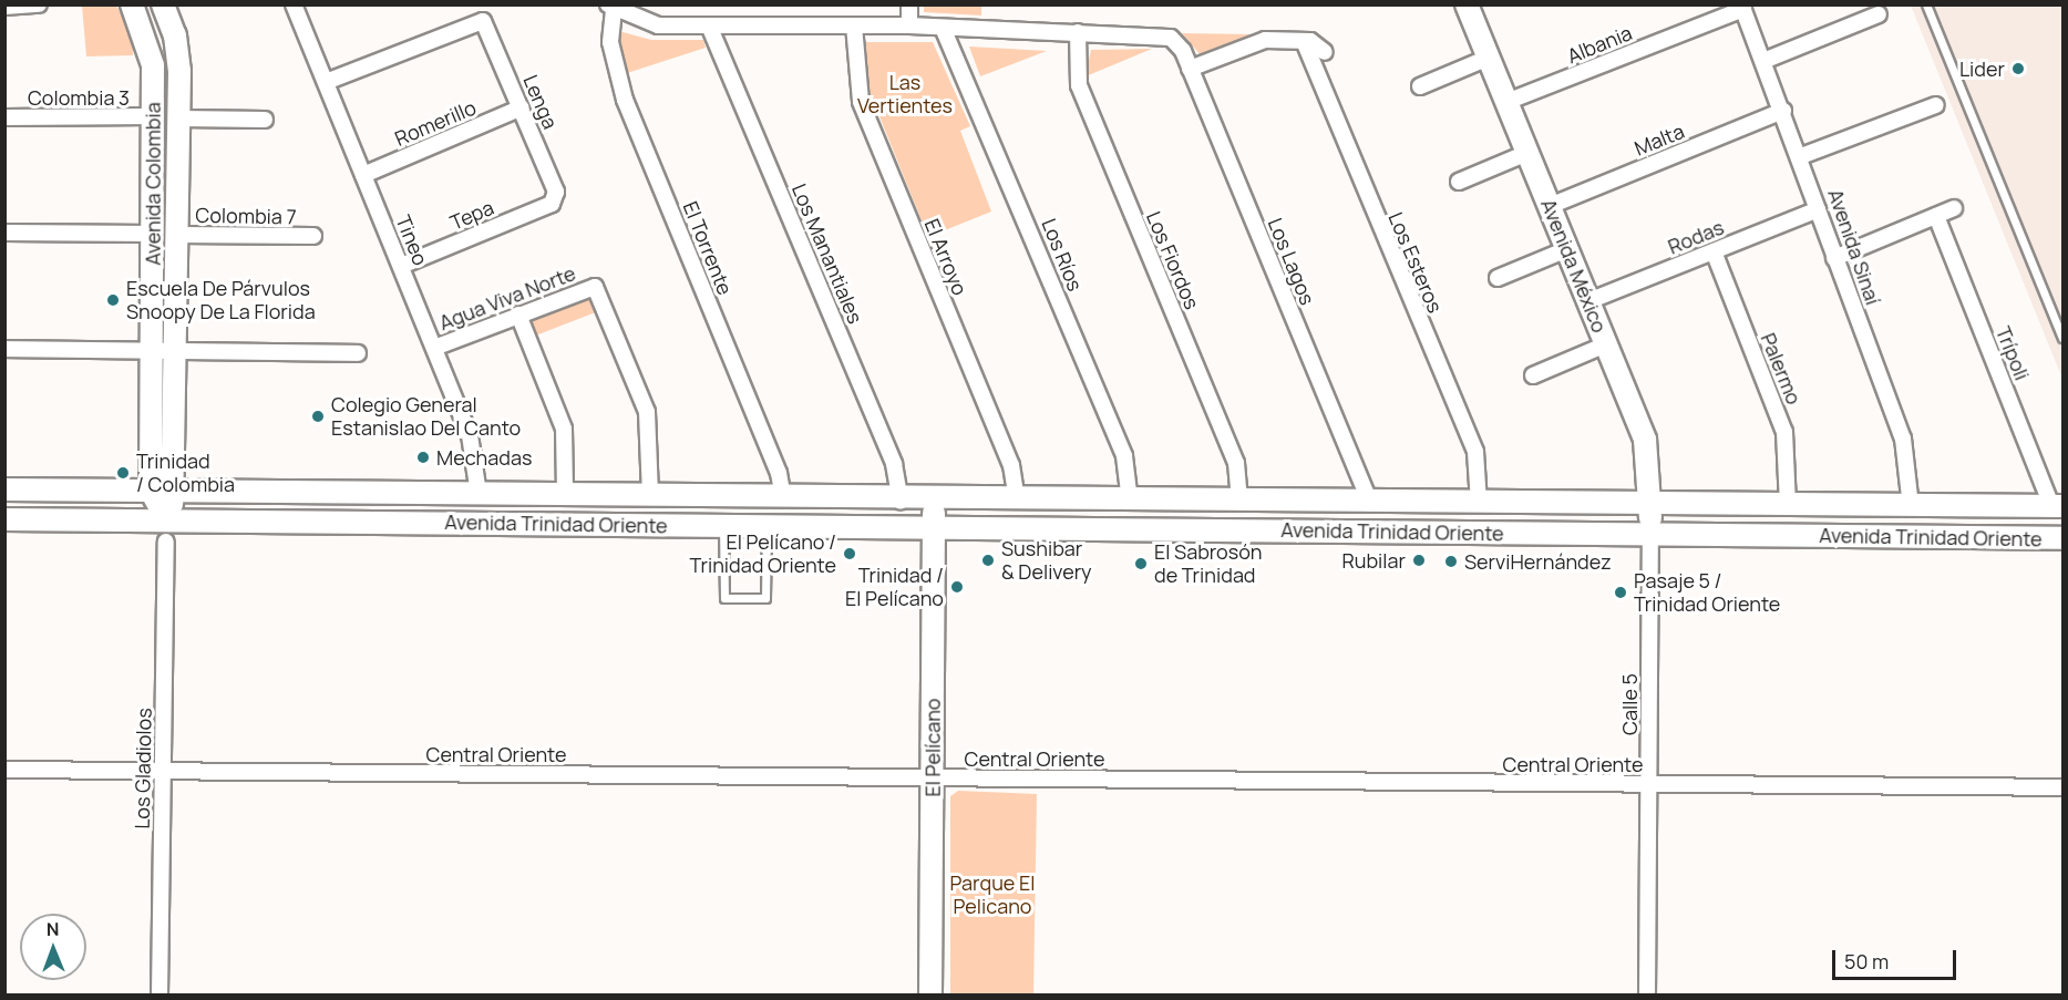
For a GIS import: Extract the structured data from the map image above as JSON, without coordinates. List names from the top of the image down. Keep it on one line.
{"streets":{"main road":["Avenida Colombia","Avenida México","Avenida Trinidad Oriente","El Pelícano"],"street":["Albania","Colombia 3","Lenga","Romerillo","Malta","Tepa","Colombia 7","Rodas","Tineo","Avenida Sinaí","El Torrente","Los Manantiales","Los Ríos","El Arroyo","Los Fiordos","Los Lagos","Los Esteros","Agua Viva Norte","Trípoli","Palermo","Calle 5","Central Oriente","Los Gladiolos"]},"crossings":[["Albania","Avenida Sinaí"],["Albania","Avenida México"],["Colombia 3","Avenida Colombia"],["Lenga","Romerillo"],["Lenga","Tepa"],["Lenga","Tineo"],["Romerillo","Tineo"],["Malta","Avenida Sinaí"],["Malta","Avenida México"],["Avenida Colombia","Colombia 7"],["Avenida Colombia","Avenida Trinidad Oriente"],["Avenida Colombia","Los Gladiolos"],["Tepa","Tineo"],["Rodas","Avenida Sinaí"],["Rodas","Avenida México"],["Rodas","Palermo"],["Tineo","Agua Viva Norte"],["Tineo","Avenida Trinidad Oriente"],["Avenida Sinaí","Avenida Trinidad Oriente"],["El Torrente","Avenida Trinidad Oriente"],["Los Manantiales","Avenida Trinidad Oriente"],["Los Ríos","Avenida Trinidad Oriente"],["El Arroyo","Avenida Trinidad Oriente"],["Los Fiordos","Los Lagos"],["Los Fiordos","Avenida Trinidad Oriente"],["Los Lagos","Avenida Trinidad Oriente"],["Los Esteros","Avenida Trinidad Oriente"],["Avenida México","Avenida Trinidad Oriente"],["Avenida México","Calle 5"],["Agua Viva Norte","Avenida Trinidad Oriente"],["Trípoli","Avenida Trinidad Oriente"],["Palermo","Avenida Trinidad Oriente"],["Avenida Trinidad Oriente","Calle 5"],["Avenida Trinidad Oriente","El Pelícano"],["Avenida Trinidad Oriente","Los Gladiolos"],["Calle 5","Central Oriente"],["El Pelícano","Central Oriente"],["Central Oriente","Los Gladiolos"]],"parks":["Las Vertientes","Parque El Pelicano"],"places":["Lider","Escuela De Párvulos Snoopy De La Florida","Colegio General Estanislao Del Canto","Mechadas","Trinidad / Colombia","El Pelícano / Trinidad Oriente","Sushibar & Delivery","Rubilar","ServiHernández","El Sabrosón de Trinidad","Trinidad / El Pelícano","Pasaje 5 / Trinidad Oriente"],"scale_bar":"50 m","north":"top"}
